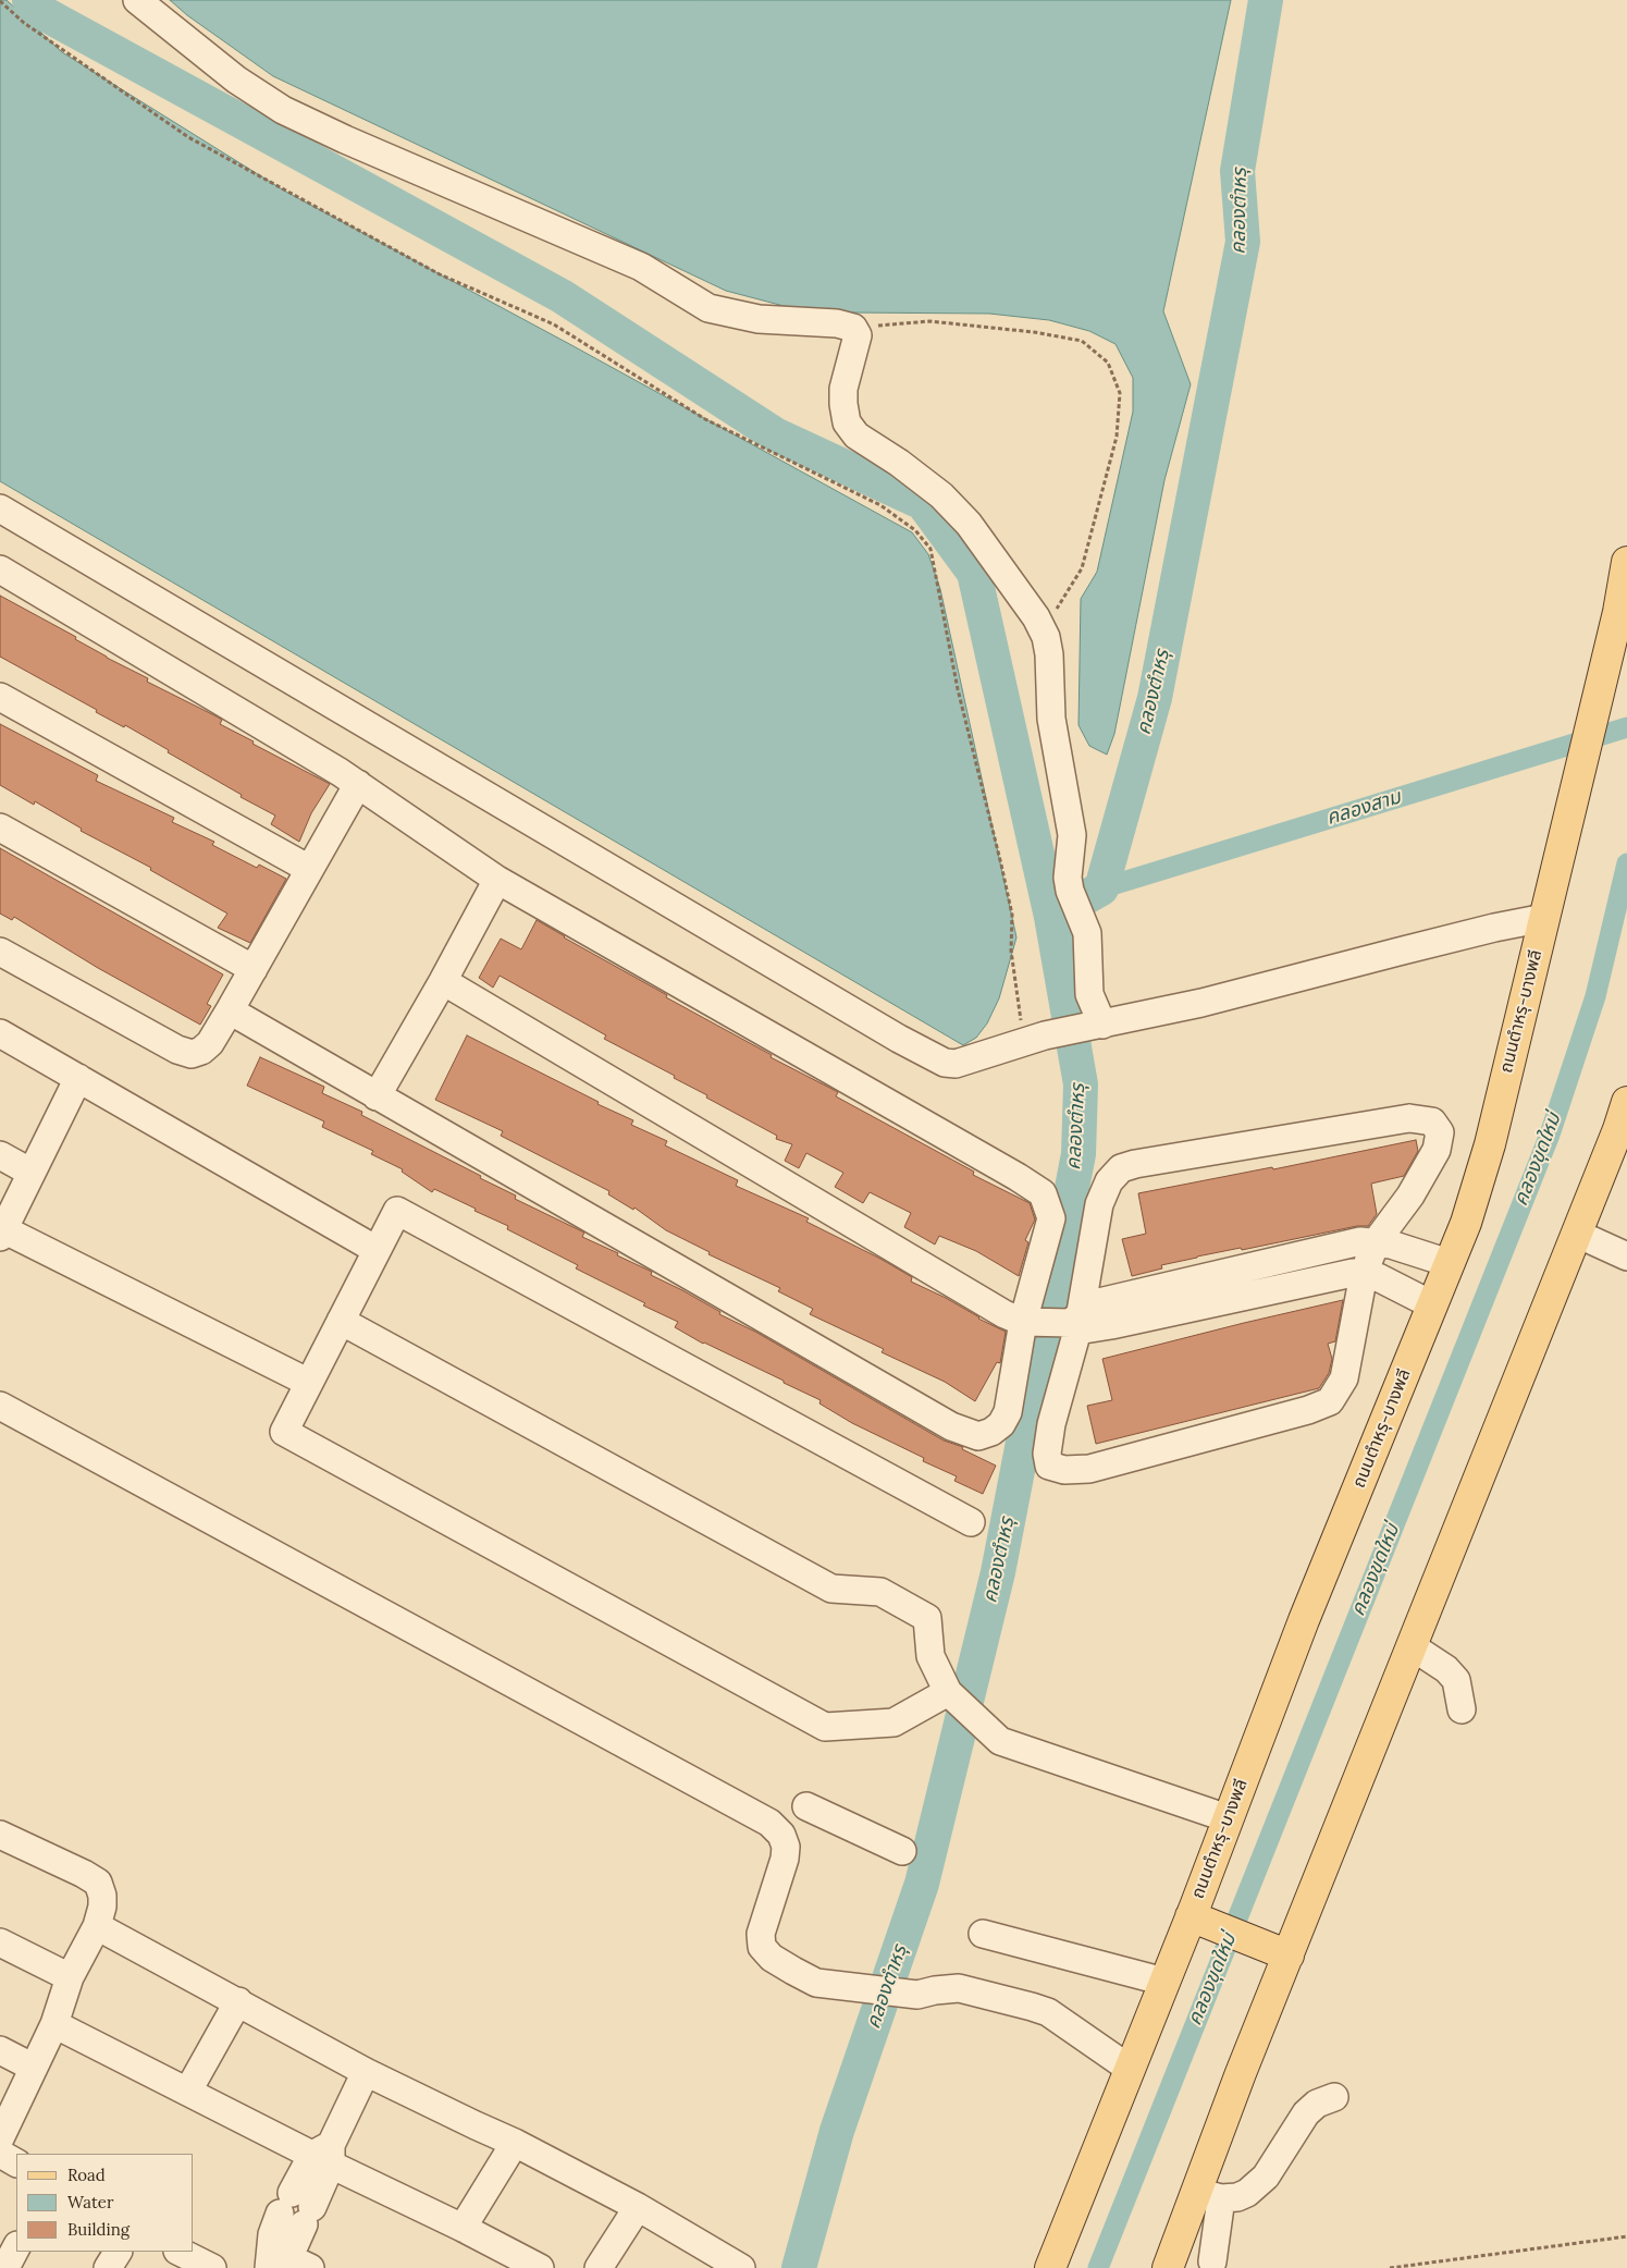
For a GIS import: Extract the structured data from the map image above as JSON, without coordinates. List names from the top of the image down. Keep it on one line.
{"streets":{"main road":["ถนนตำหรุ-บางพลี"]},"water":["คลองตำหรุ","คลองสาม","คลองขุดใหม่"],"legend":["Road","Water","Building"]}
